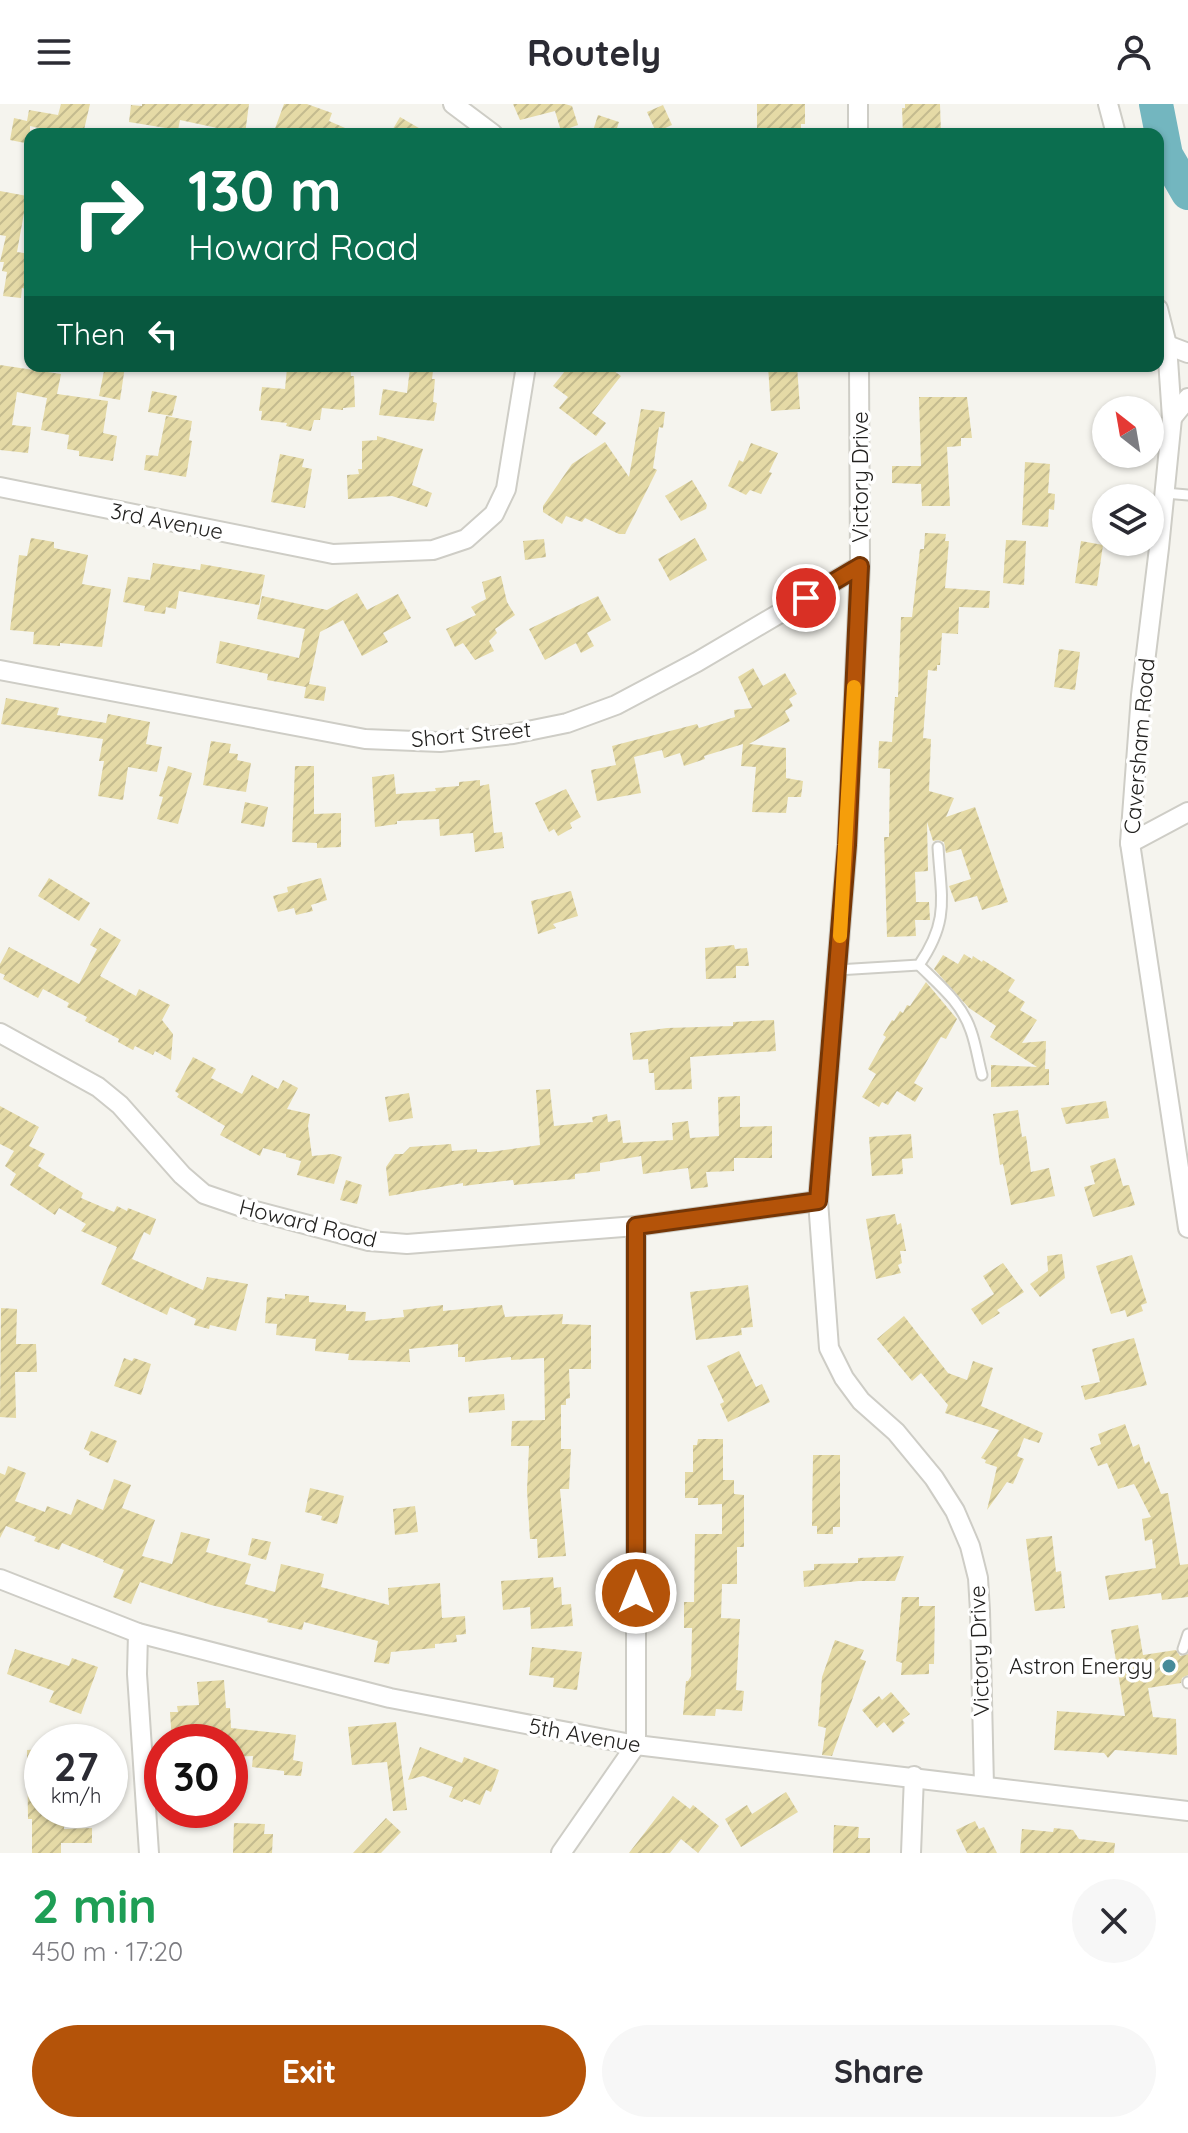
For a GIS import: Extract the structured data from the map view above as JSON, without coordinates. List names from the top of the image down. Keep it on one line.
{"streets":{"street":["Victory Drive","3rd Avenue","Short Street","Caversham Road","Howard Road","5th Avenue"]},"crossings":[["Victory Drive","Short Street"],["Victory Drive","Howard Road"],["Victory Drive","5th Avenue"]],"places":["Astron Energy"],"north":"top left","page":{"header":"Routely","turn":["130 m","Howard Road"],"then":"Then","speed":"27 km/h","limit":"30","heading":["2 min","450 m · 17:20"],"buttons":["Exit","Share"]}}
